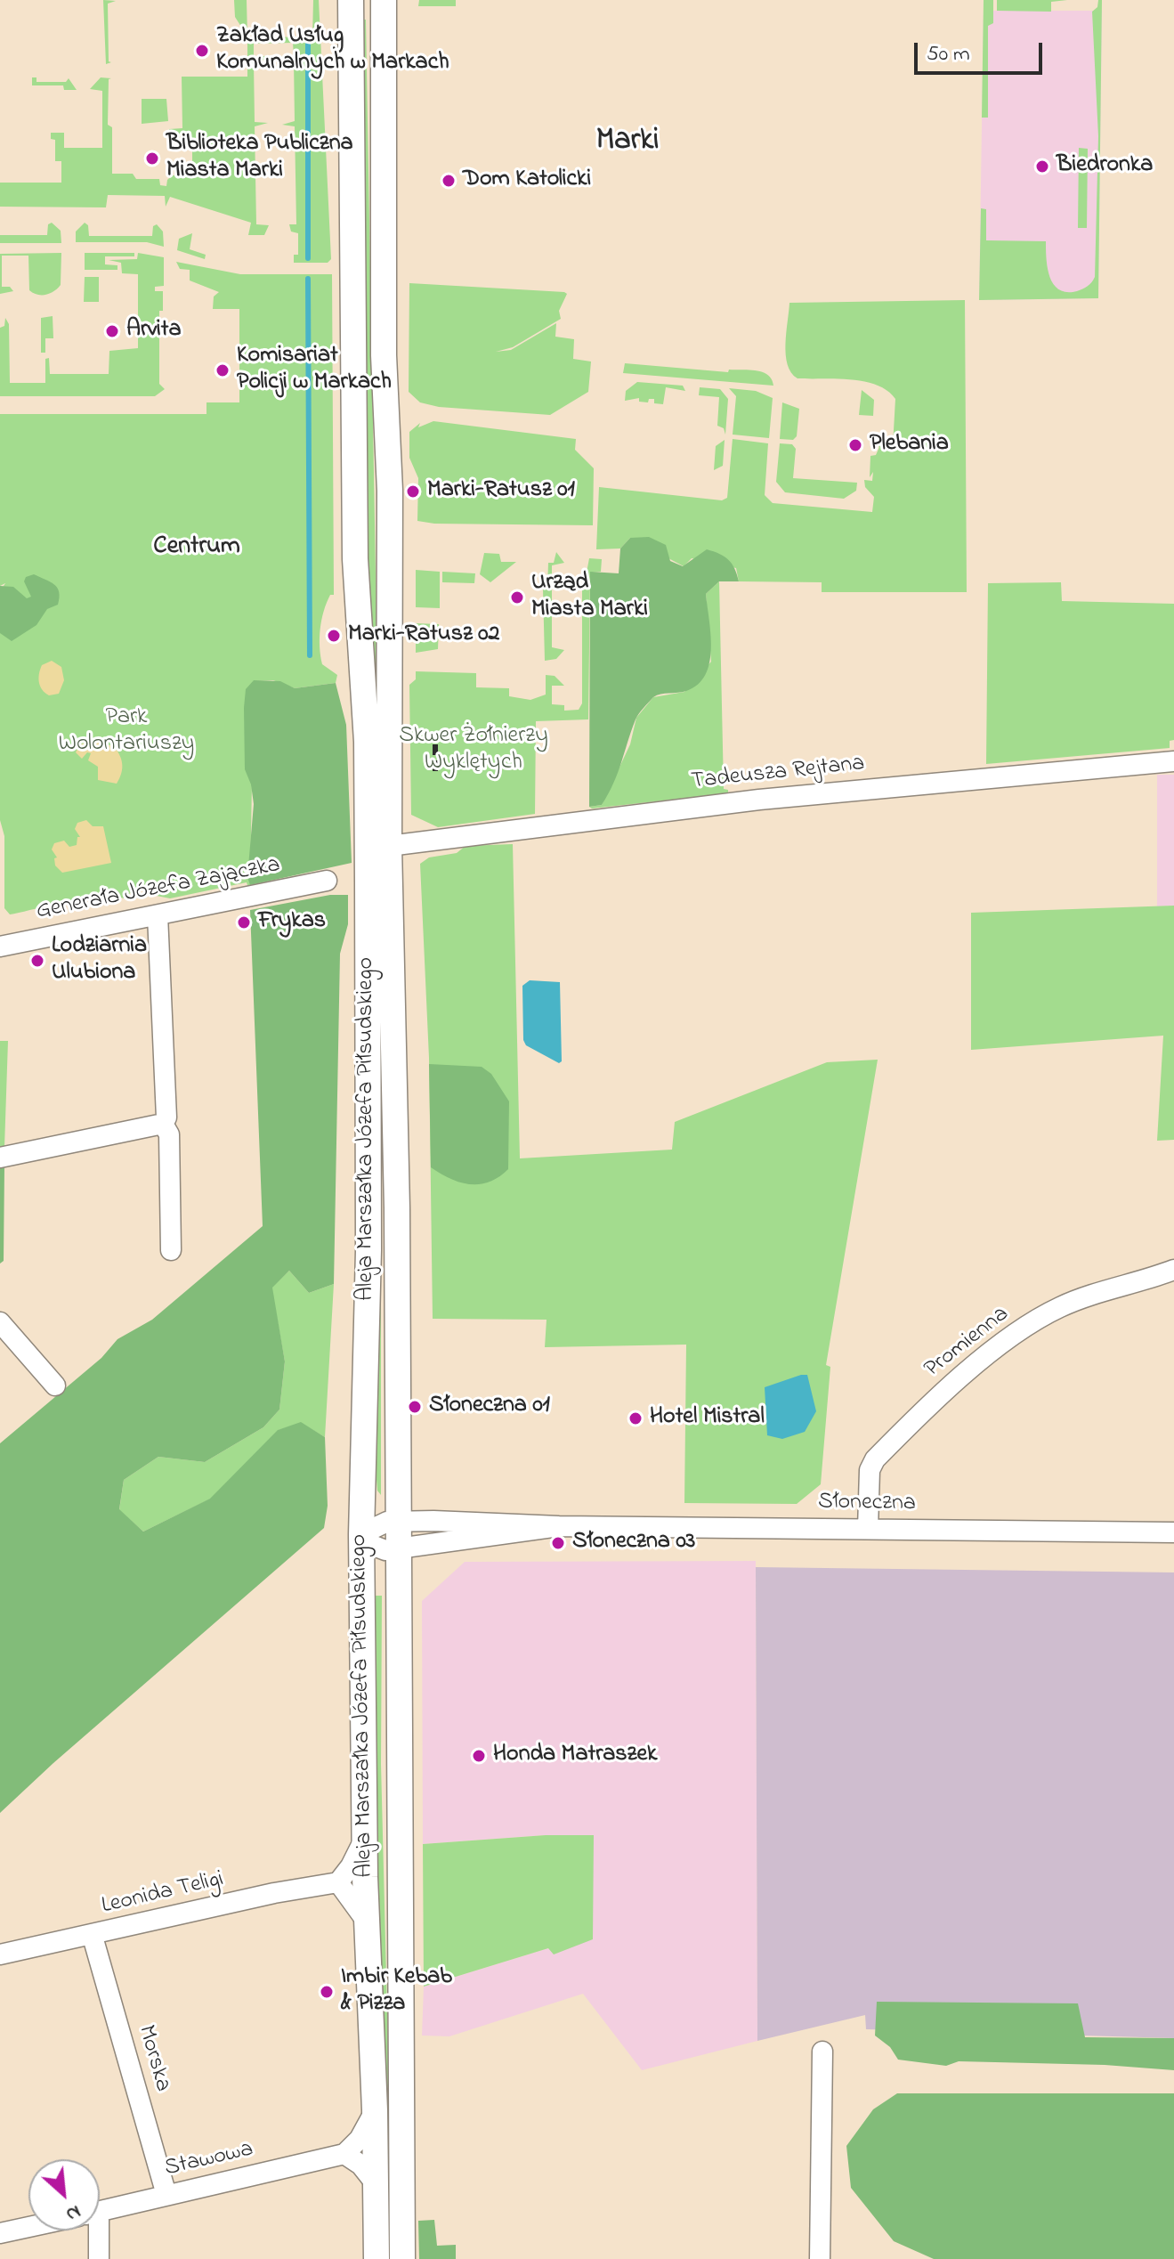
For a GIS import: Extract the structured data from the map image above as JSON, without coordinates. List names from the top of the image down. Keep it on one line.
{"streets":{"main road":["Aleja Marszałka Józefa Piłsudskiego"],"street":["Tadeusza Rejtana","Generała Józefa Zajączka","Promienna","Słoneczna","Leonida Teligi","Morska","Stawowa"]},"crossings":[["Tadeusza Rejtana","Aleja Marszałka Józefa Piłsudskiego"],["Aleja Marszałka Józefa Piłsudskiego","Słoneczna"],["Promienna","Słoneczna"],["Leonida Teligi","Morska"],["Morska","Stawowa"]],"districts":["Marki","Centrum"],"parks":["Park Wolontariuszy","Skwer Żołnierzy Wyklętych"],"places":["Zakład Usług Komunalnych w Markach","Biblioteka Publiczna Miasta Marki","Biedronka","Dom Katolicki","Arvita","Komisariat Policji w Markach","Plebania","Marki-Ratusz 01","Urząd Miasta Marki","Marki-Ratusz 02","Frykas","Lodziarnia Ulubiona","Słoneczna 01","Hotel Mistral","Słoneczna 03","Honda Matraszek","Imbir Kebab & Pizza"],"scale_bar":"50 m","north":"bottom right"}
